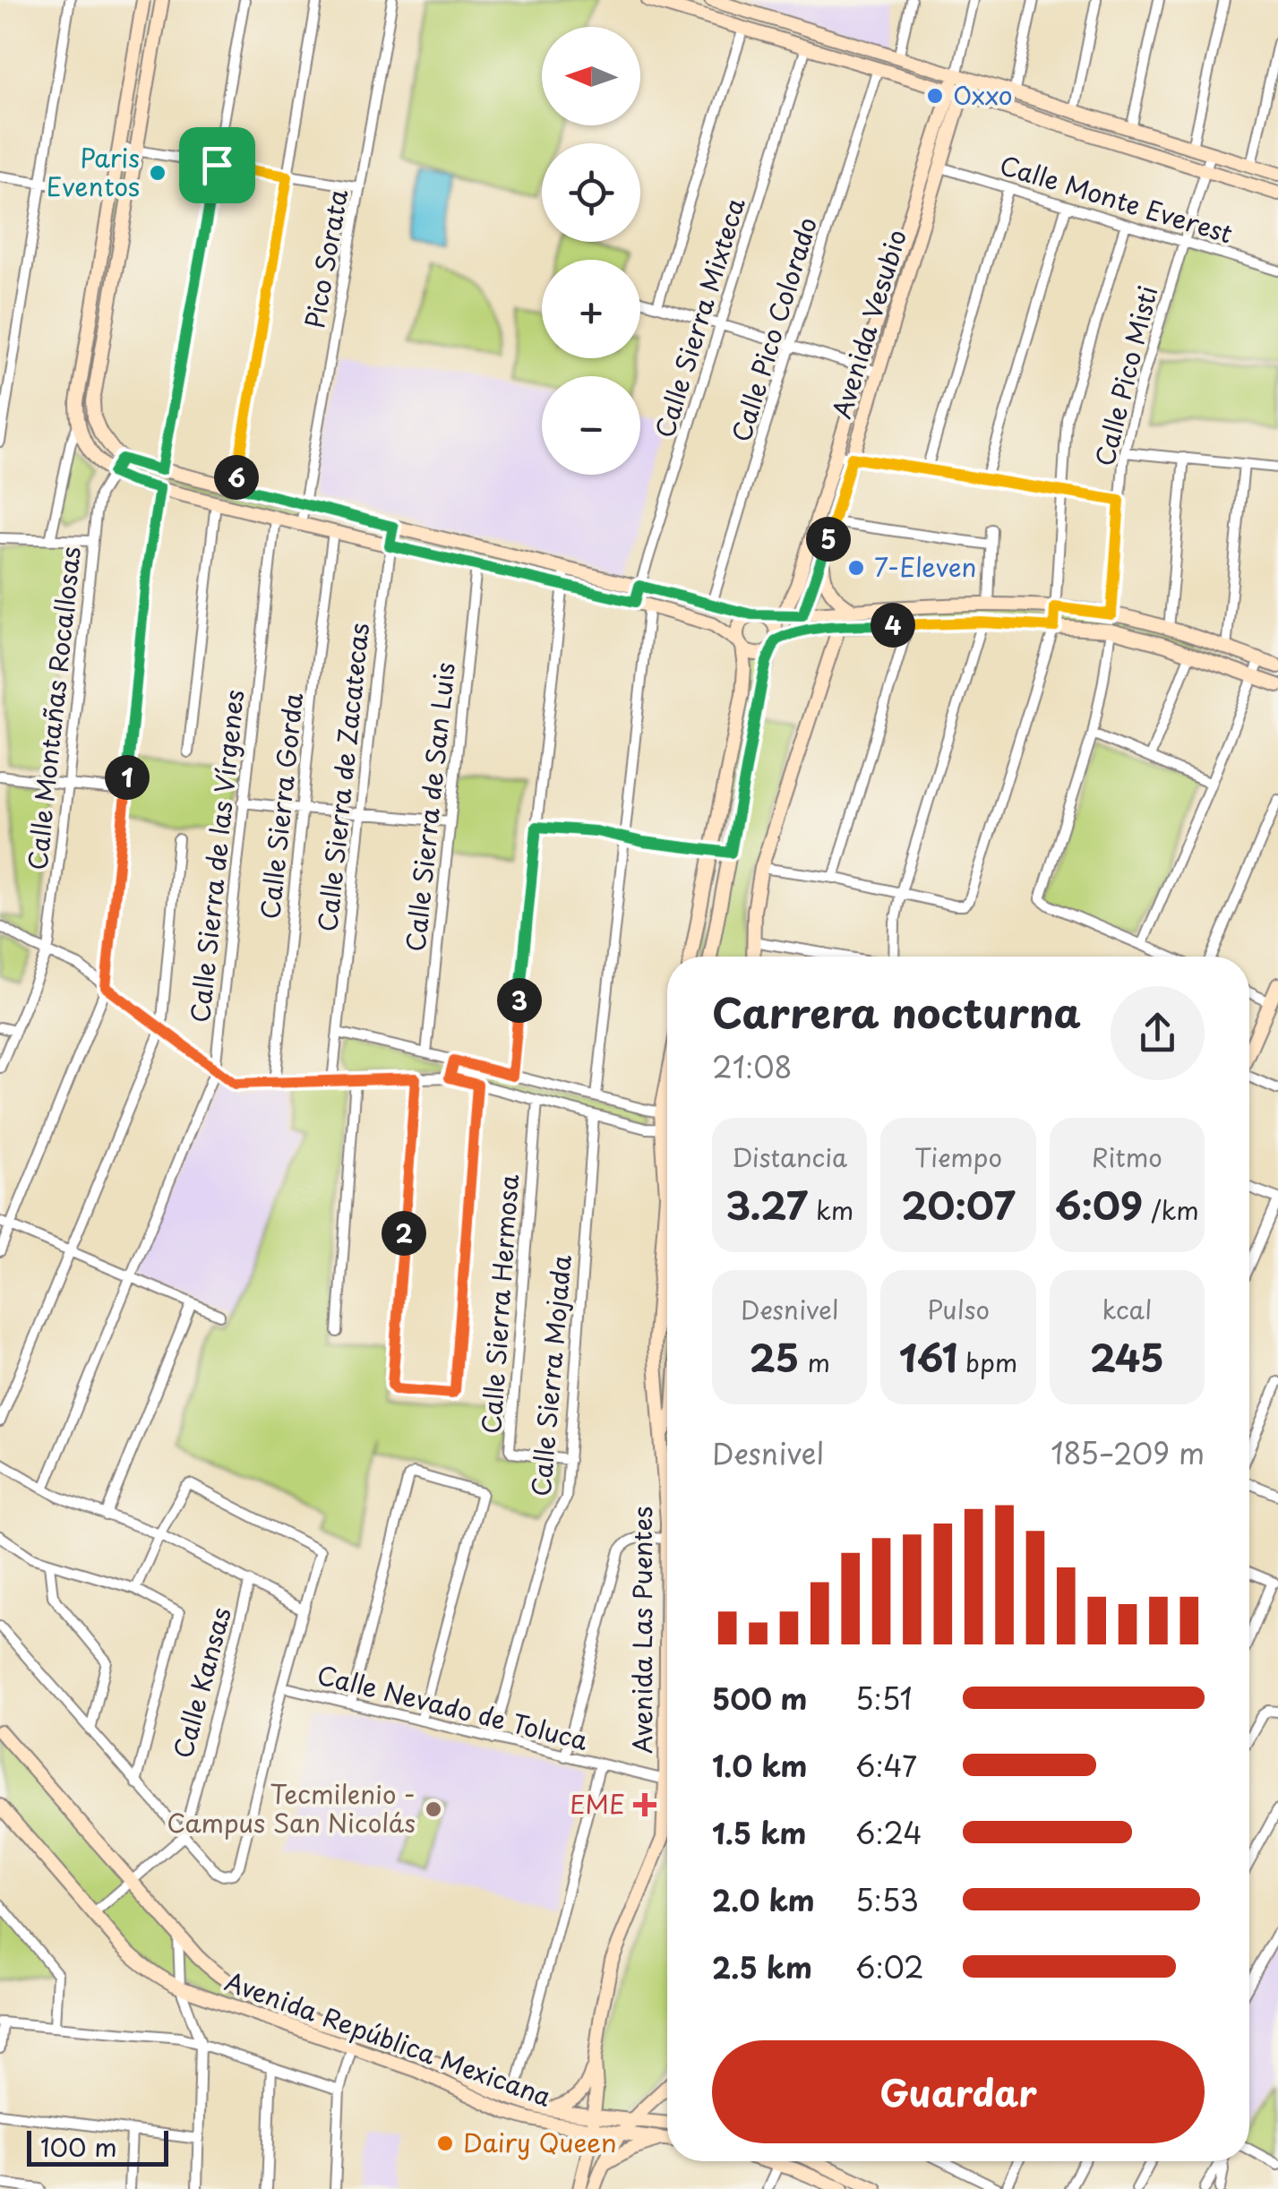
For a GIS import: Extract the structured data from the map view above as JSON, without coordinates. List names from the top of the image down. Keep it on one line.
{"streets":{"street":["Calle Monte Everest","Pico Sorata","Calle Sierra Mixteca","Avenida Vesubio","Calle Pico Colorado","Calle Pico Misti","Calle Montañas Rocallosas","Calle Sierra de Zacatecas","Calle Sierra Gorda","Calle Sierra de San Luis","Calle Sierra de las Vírgenes","Calle Sierra Hermosa","Calle Sierra Mojada","Avenida Las Puentes","Calle Kansas","Calle Nevado de Toluca","Avenida República Mexicana"]},"crossings":[["Calle Monte Everest","Avenida Vesubio"],["Calle Monte Everest","Calle Pico Misti"],["Calle Sierra Hermosa","Calle Sierra Mojada"],["Calle Sierra Mojada","Calle Nevado de Toluca"],["Avenida Las Puentes","Calle Nevado de Toluca"],["Avenida Las Puentes","Avenida República Mexicana"]],"places":{"other":["Oxxo","Paris Eventos","7-Eleven","Tecmilenio - Campus San Nicolás","Dairy Queen"],"health":["EME"]},"scale_bar":"100 m","north":"left","page":{"map_buttons":["+","−"],"pins":["6","5","4","1","3","2"],"heading":["Carrera nocturna","21:08"],"stats":[["Distancia","3.27 km"],["Tiempo","20:07"],["Ritmo","6:09 /km"],["Desnivel","25 m"],["Pulso","161 bpm"],["kcal","245"]],"chart":["Desnivel","185–209 m"],"list":[{"name":"500 m","note":"5:51"},{"name":"1.0 km","note":"6:47"},{"name":"1.5 km","note":"6:24"},{"name":"2.0 km","note":"5:53"},{"name":"2.5 km","note":"6:02"}],"buttons":"Guardar","scale":"100 m"}}
